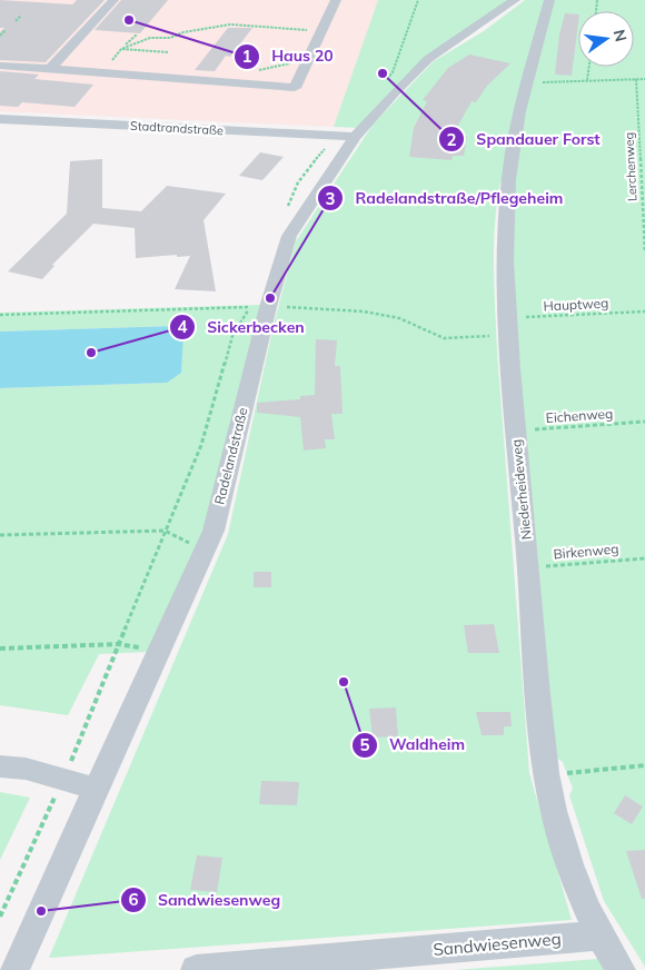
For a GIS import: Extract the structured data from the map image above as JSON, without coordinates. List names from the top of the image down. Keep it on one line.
{"streets":{"street":["Stadtrandstraße","Radelandstraße","Niederheideweg","Sandwiesenweg"],"path":["Lerchenweg","Hauptweg","Eichenweg","Birkenweg"]},"crossings":[["Stadtrandstraße","Radelandstraße"],["Hauptweg","Radelandstraße"],["Hauptweg","Niederheideweg"],["Eichenweg","Niederheideweg"],["Niederheideweg","Birkenweg"],["Niederheideweg","Sandwiesenweg"]],"places":["Haus 20","Spandauer Forst","Radelandstraße/Pflegeheim","Sickerbecken","Waldheim","Sandwiesenweg"],"north":"right"}
